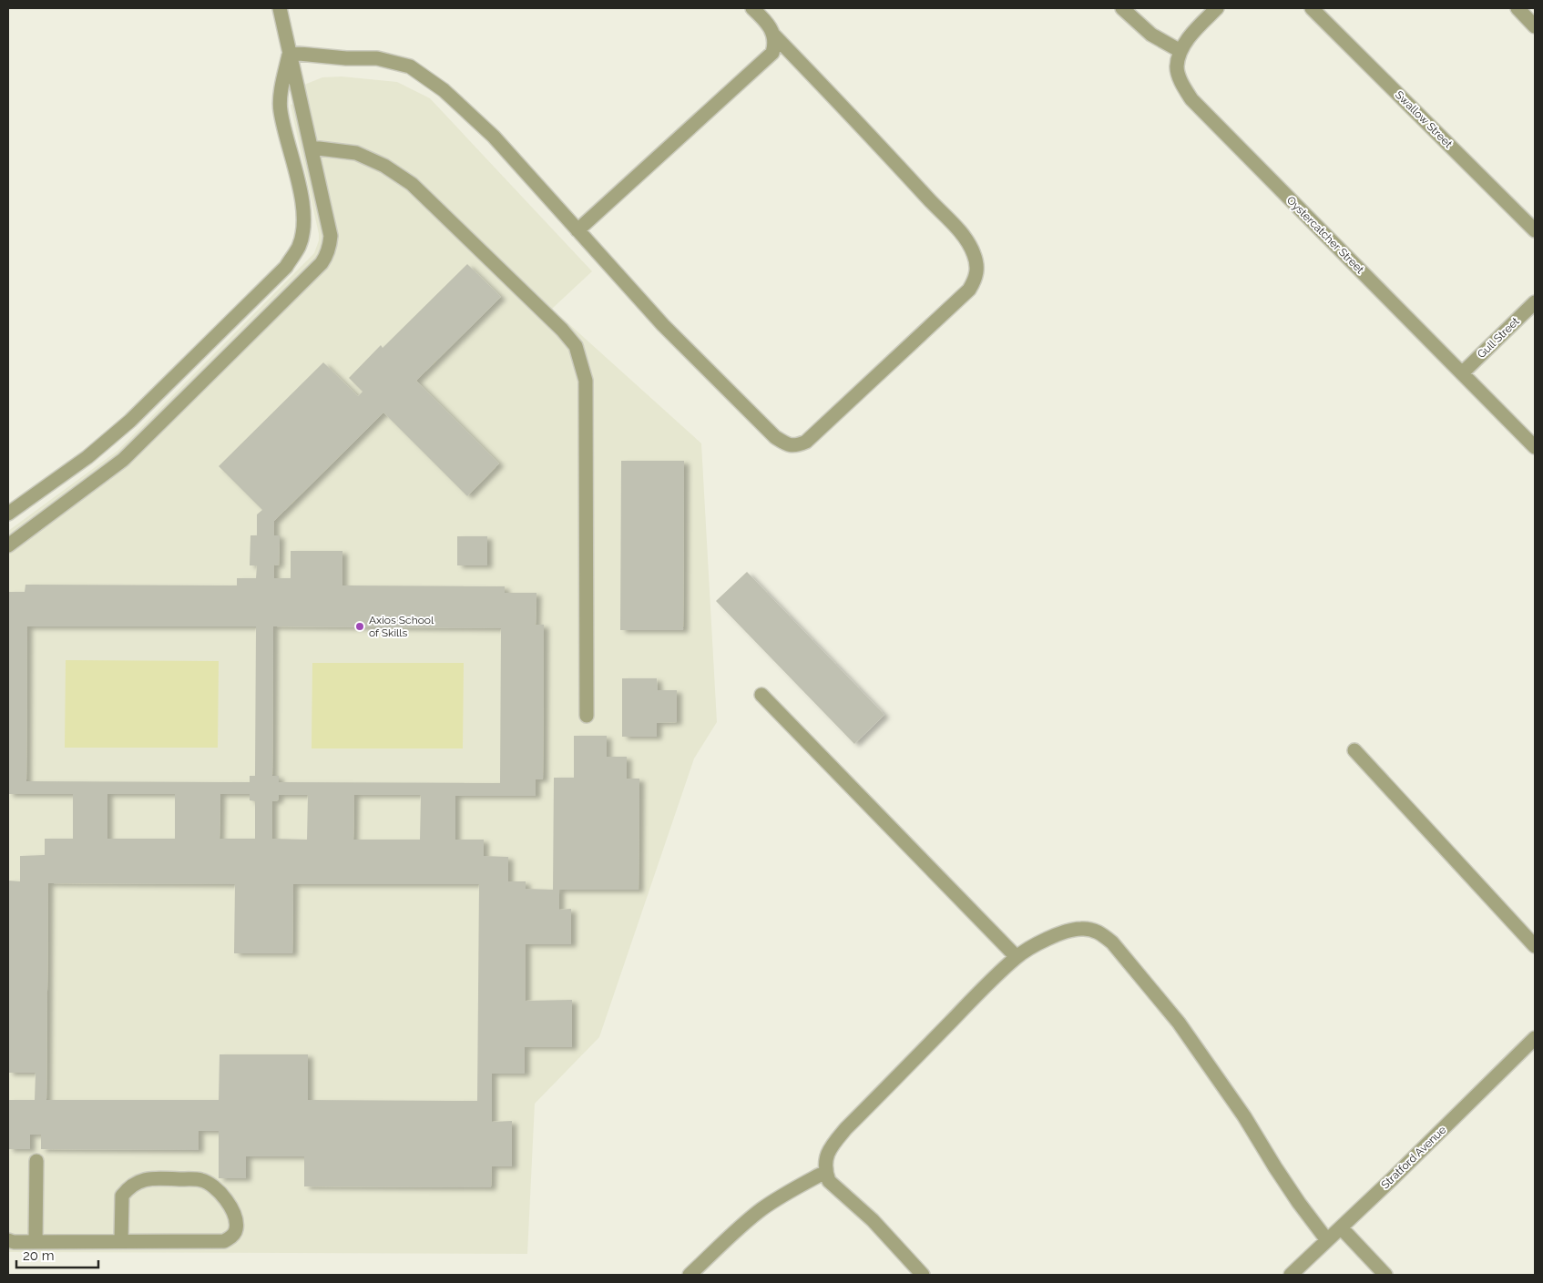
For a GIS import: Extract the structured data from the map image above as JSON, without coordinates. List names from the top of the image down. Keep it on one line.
{"streets":{"street":["Swallow Street","Oystercatcher Street","Gull Street","Stratford Avenue"]},"crossings":[["Oystercatcher Street","Gull Street"]],"places":["Axios School of Skills"],"scale_bar":"20 m"}
